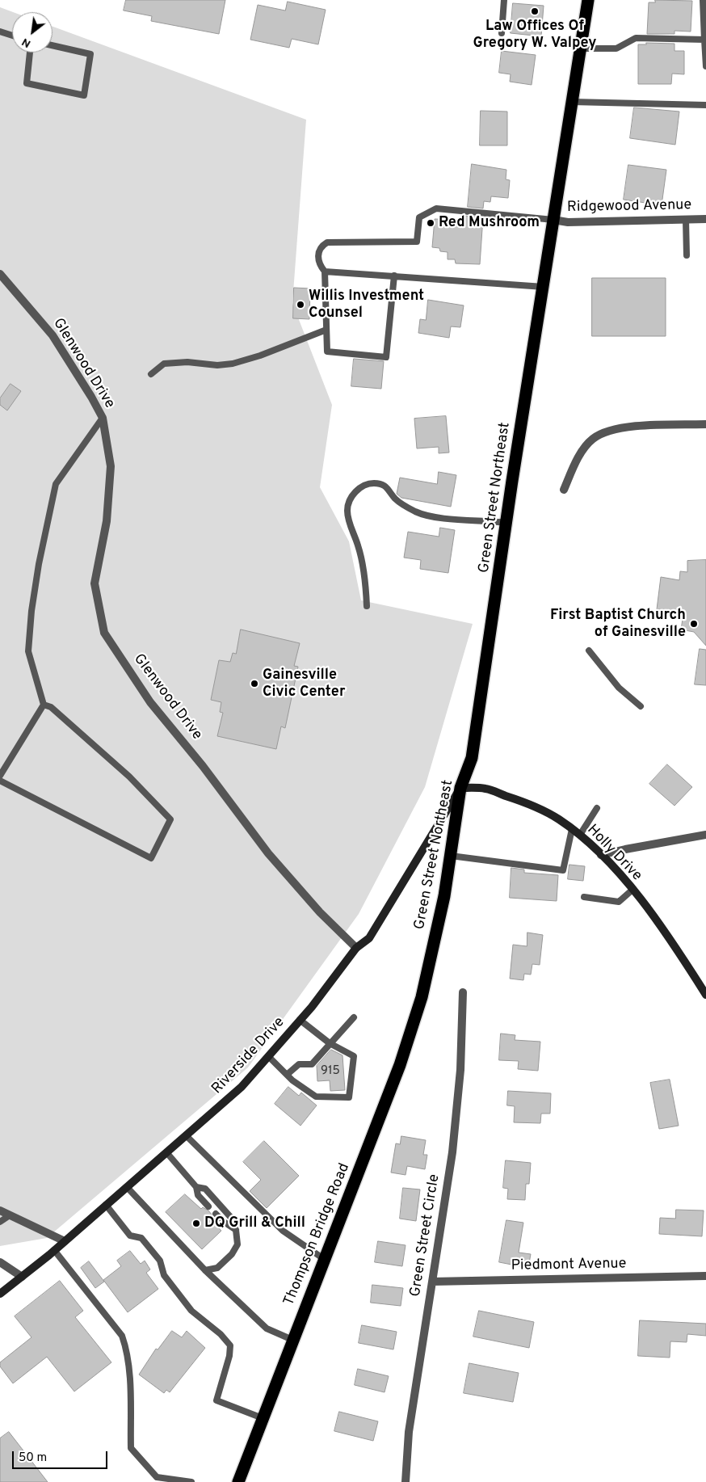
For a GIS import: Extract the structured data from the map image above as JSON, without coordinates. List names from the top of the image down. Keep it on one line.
{"streets":{"highway":["Green Street Northeast","Thompson Bridge Road"],"main road":["Holly Drive","Riverside Drive"],"street":["Ridgewood Avenue","Glenwood Drive","Green Street Circle","Piedmont Avenue"]},"crossings":[["Ridgewood Avenue","Green Street Northeast"],["Glenwood Drive","Riverside Drive"],["Green Street Northeast","Holly Drive"],["Green Street Northeast","Riverside Drive"],["Green Street Northeast","Thompson Bridge Road"],["Holly Drive","Riverside Drive"],["Green Street Circle","Piedmont Avenue"]],"places":["Law Offices Of Gregory W. Valpey","Red Mushroom","Willis Investment Counsel","First Baptist Church of Gainesville","Gainesville Civic Center","DQ Grill & Chill"],"house_numbers":["915"],"scale_bar":"50 m","north":"bottom left"}
